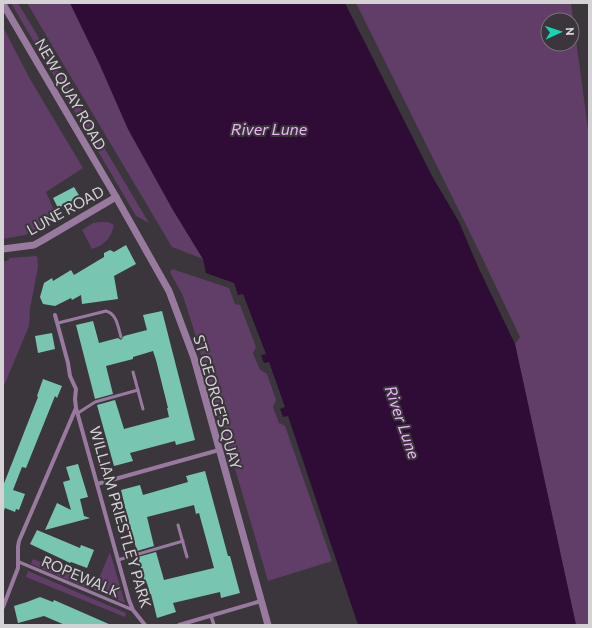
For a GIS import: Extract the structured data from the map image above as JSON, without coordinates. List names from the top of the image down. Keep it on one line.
{"streets":{"street":["NEW QUAY ROAD","LUNE ROAD","ST GEORGE'S QUAY","WILLIAM PRIESTLEY PARK","ROPEWALK"]},"crossings":[["NEW QUAY ROAD","LUNE ROAD"],["NEW QUAY ROAD","ST GEORGE'S QUAY"],["LUNE ROAD","ST GEORGE'S QUAY"],["WILLIAM PRIESTLEY PARK","ROPEWALK"]],"water":["River Lune"],"north":"right"}
